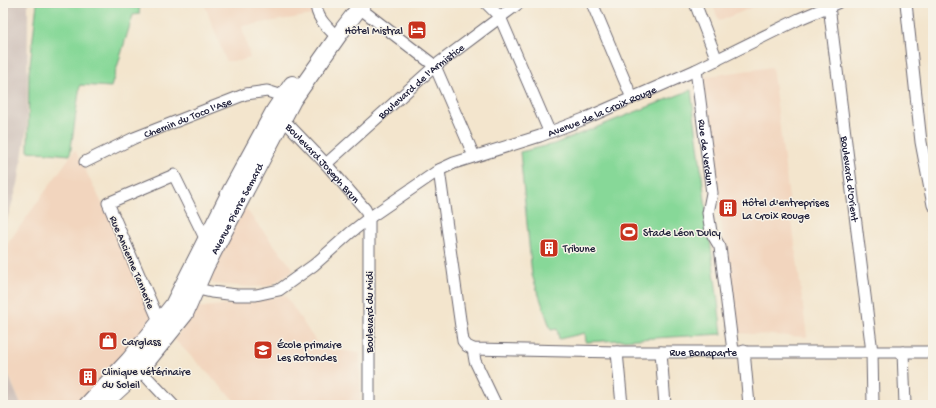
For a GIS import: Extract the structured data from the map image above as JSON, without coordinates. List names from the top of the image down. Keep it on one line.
{"streets":{"main road":["Avenue Pierre Semard"],"street":["Boulevard de l'Armistice","Avenue de la Croix Rouge","Chemin du Toco l'Ase","Rue de Verdun","Boulevard Joseph Brun","Boulevard d'Orient","Rue Ancienne Tannerie","Boulevard du Midi","Rue Bonaparte"]},"crossings":[["Boulevard de l'Armistice","Boulevard Joseph Brun"],["Avenue de la Croix Rouge","Rue de Verdun"],["Avenue de la Croix Rouge","Boulevard Joseph Brun"],["Avenue de la Croix Rouge","Boulevard d'Orient"],["Avenue de la Croix Rouge","Avenue Pierre Semard"],["Avenue de la Croix Rouge","Boulevard du Midi"],["Chemin du Toco l'Ase","Avenue Pierre Semard"],["Rue de Verdun","Rue Bonaparte"],["Boulevard Joseph Brun","Avenue Pierre Semard"],["Boulevard Joseph Brun","Boulevard du Midi"],["Boulevard d'Orient","Rue Bonaparte"],["Avenue Pierre Semard","Rue Ancienne Tannerie"]],"places":{"hotel":["Hôtel Mistral"],"building":["Hôtel d'entreprises La Croix Rouge","Tribune","Clinique vétérinaire du Soleil"],"sports":["Stade Léon Dulcy"],"shop":["Carglass"],"school or university":["École primaire Les Rotondes"]}}
